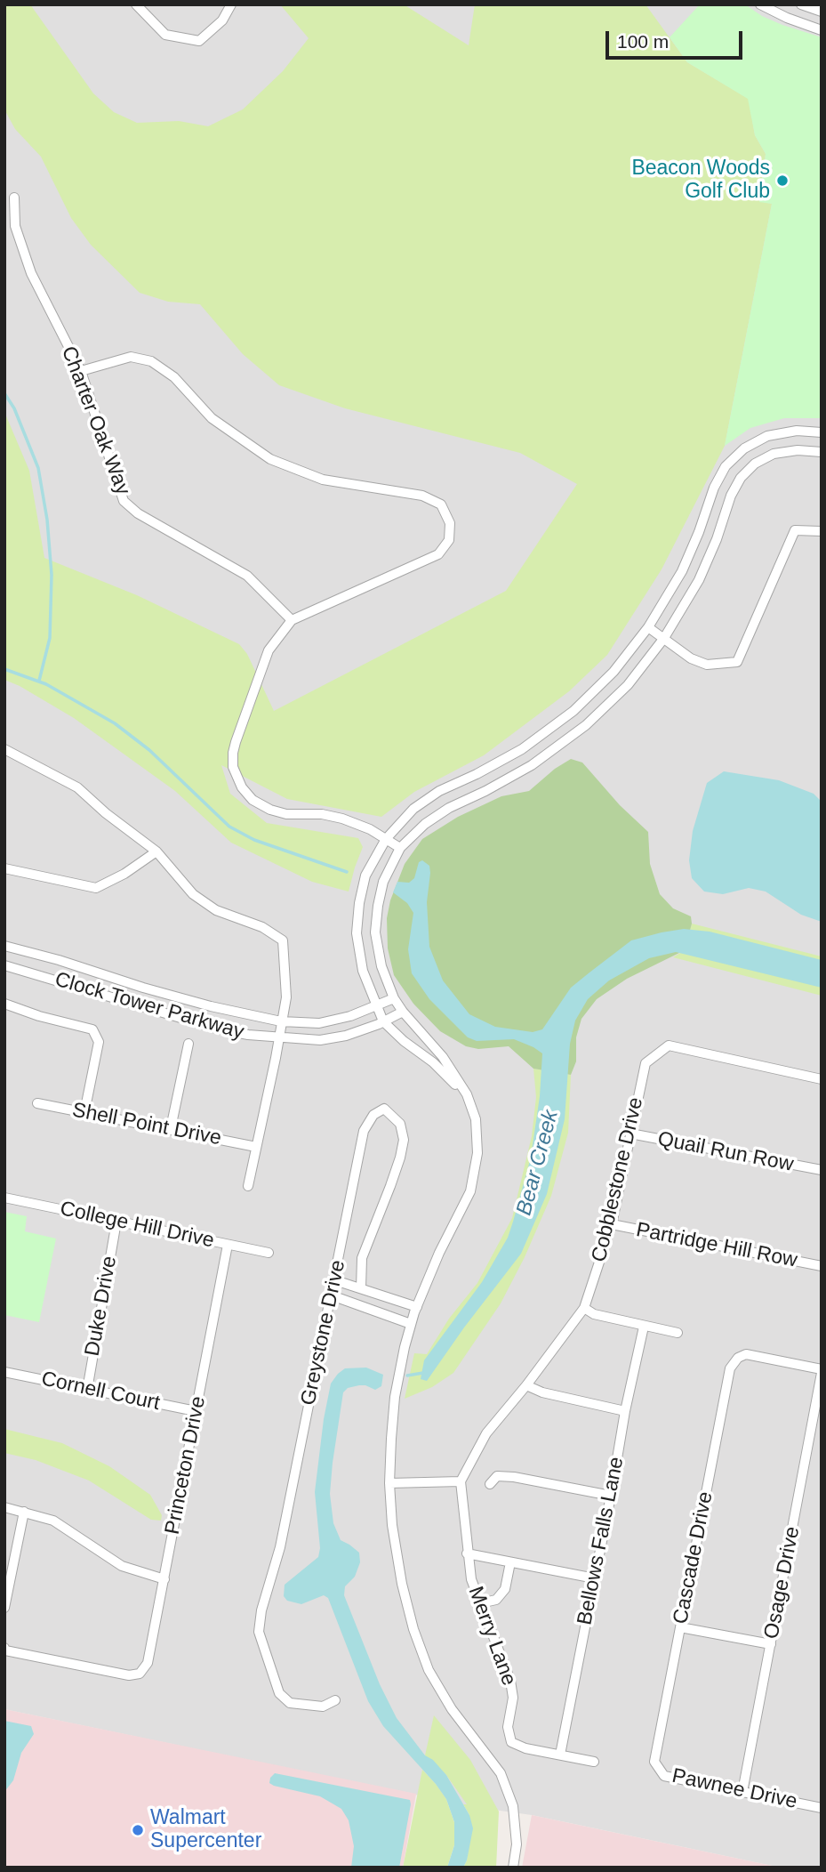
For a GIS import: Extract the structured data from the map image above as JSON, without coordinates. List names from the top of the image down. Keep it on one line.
{"streets":{"street":["Charter Oak Way","Clock Tower Parkway","Shell Point Drive","Quail Run Row","Cobblestone Drive","College Hill Drive","Partridge Hill Row","Duke Drive","Greystone Drive","Cornell Court","Princeton Drive","Bellows Falls Lane","Cascade Drive","Osage Drive","Merry Lane","Pawnee Drive"]},"crossings":[["Quail Run Row","Cobblestone Drive"],["Cobblestone Drive","Partridge Hill Row"],["Cobblestone Drive","Merry Lane"],["College Hill Drive","Duke Drive"],["College Hill Drive","Princeton Drive"],["Duke Drive","Cornell Court"],["Cornell Court","Princeton Drive"],["Bellows Falls Lane","Merry Lane"],["Cascade Drive","Osage Drive"],["Cascade Drive","Pawnee Drive"],["Osage Drive","Pawnee Drive"]],"water":["Bear Creek"],"places":["Beacon Woods Golf Club","Walmart Supercenter"],"scale_bar":"100 m"}
